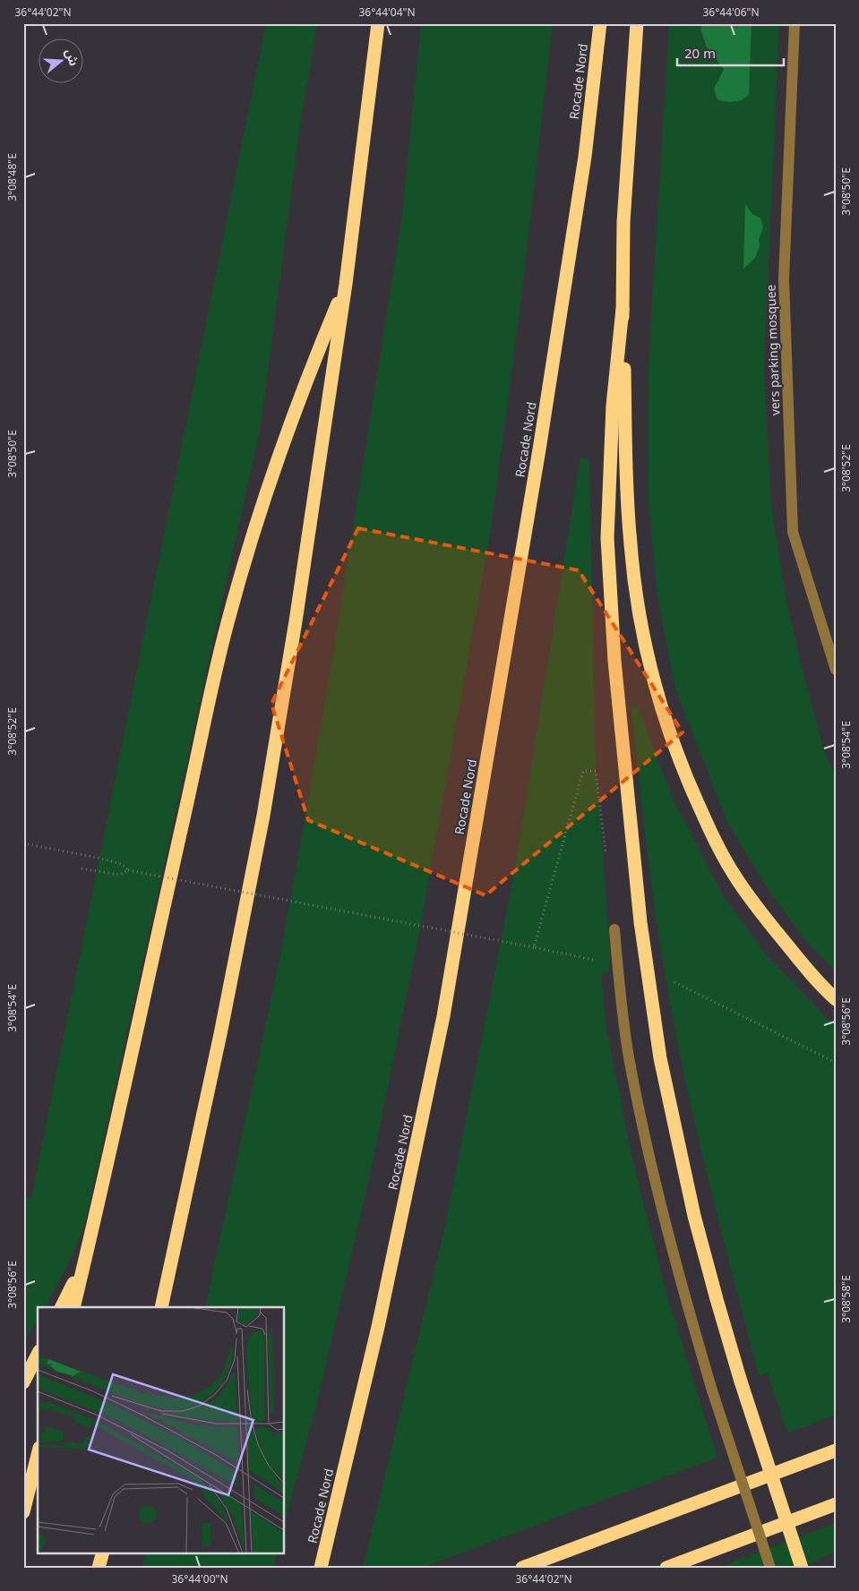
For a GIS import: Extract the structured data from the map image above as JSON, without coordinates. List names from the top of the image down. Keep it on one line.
{"streets":{"highway":["Rocade Nord"],"street":["vers parking mosquee"]},"scale_bar":"20 m","north":"right","coordinates":["36°44'02\"N","36°44'04\"N","36°44'06\"N","3°08'48\"E","3°08'50\"E","3°08'52\"E","3°08'54\"E","3°08'56\"E","3°08'58\"E","36°44'00\"N"]}
